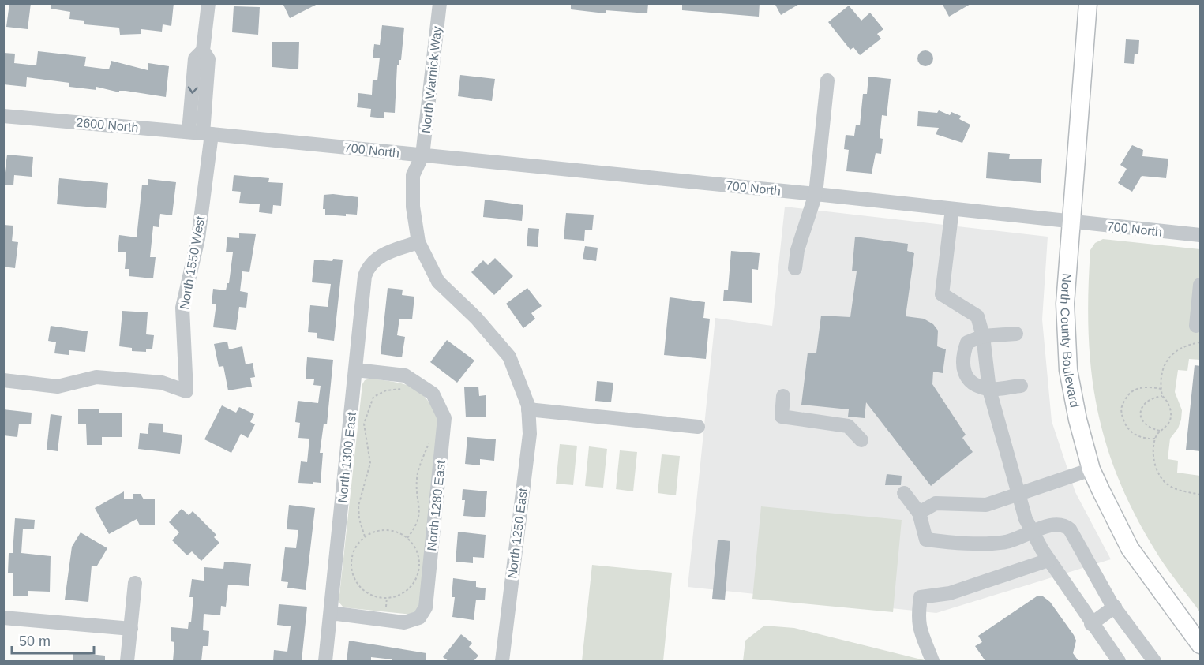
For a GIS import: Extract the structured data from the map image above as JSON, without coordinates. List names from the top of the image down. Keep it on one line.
{"streets":{"main road":["North County Boulevard"],"street":["North Warnick Way","2600 North","700 North","North 1550 West","North 1300 East","North 1280 East","North 1250 East"]},"crossings":[["North Warnick Way","700 North"],["2600 North","700 North"],["2600 North","North 1550 West"],["700 North","North County Boulevard"],["North 1300 East","North 1280 East"]],"scale_bar":"50 m"}
